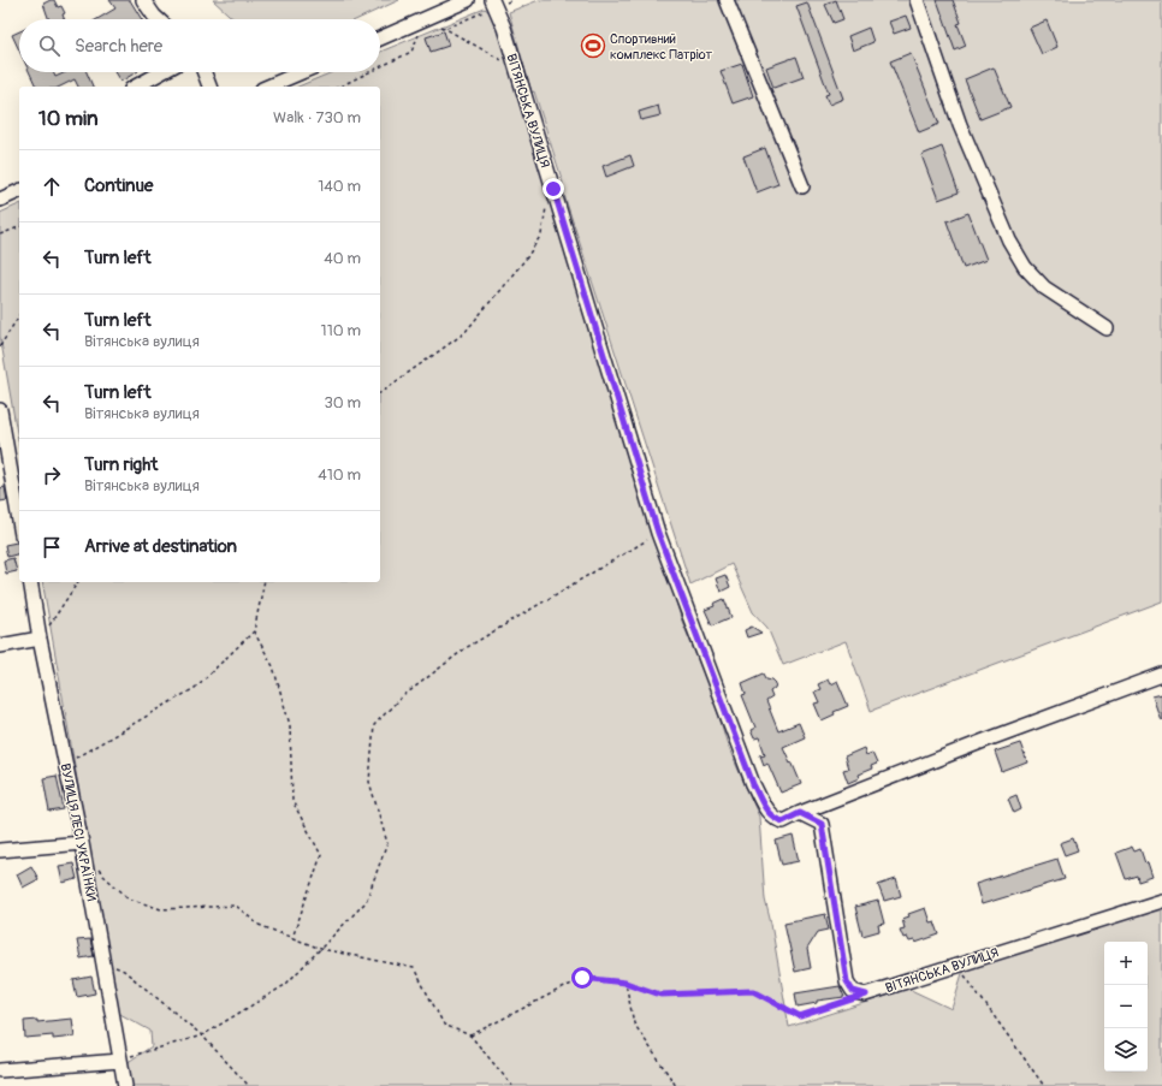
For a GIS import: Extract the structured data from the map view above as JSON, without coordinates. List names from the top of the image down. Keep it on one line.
{"streets":{"street":["ВІТЯНСЬКА ВУЛИЦЯ","ВУЛИЦЯ ЛЕСІ УКРАЇНКИ"]},"places":{"sports":["Спортивний комплекс Патріот"]},"page":{"search":"Search here","heading":["10 min","Walk · 730 m"],"list":[["Continue","140 m"],["Turn left","40 m"],["Turn left","Вітянська вулиця","110 m"],["Turn left","Вітянська вулиця","30 m"],["Turn right","Вітянська вулиця","410 m"],"Arrive at destination"],"map_buttons":["+","−"]}}
